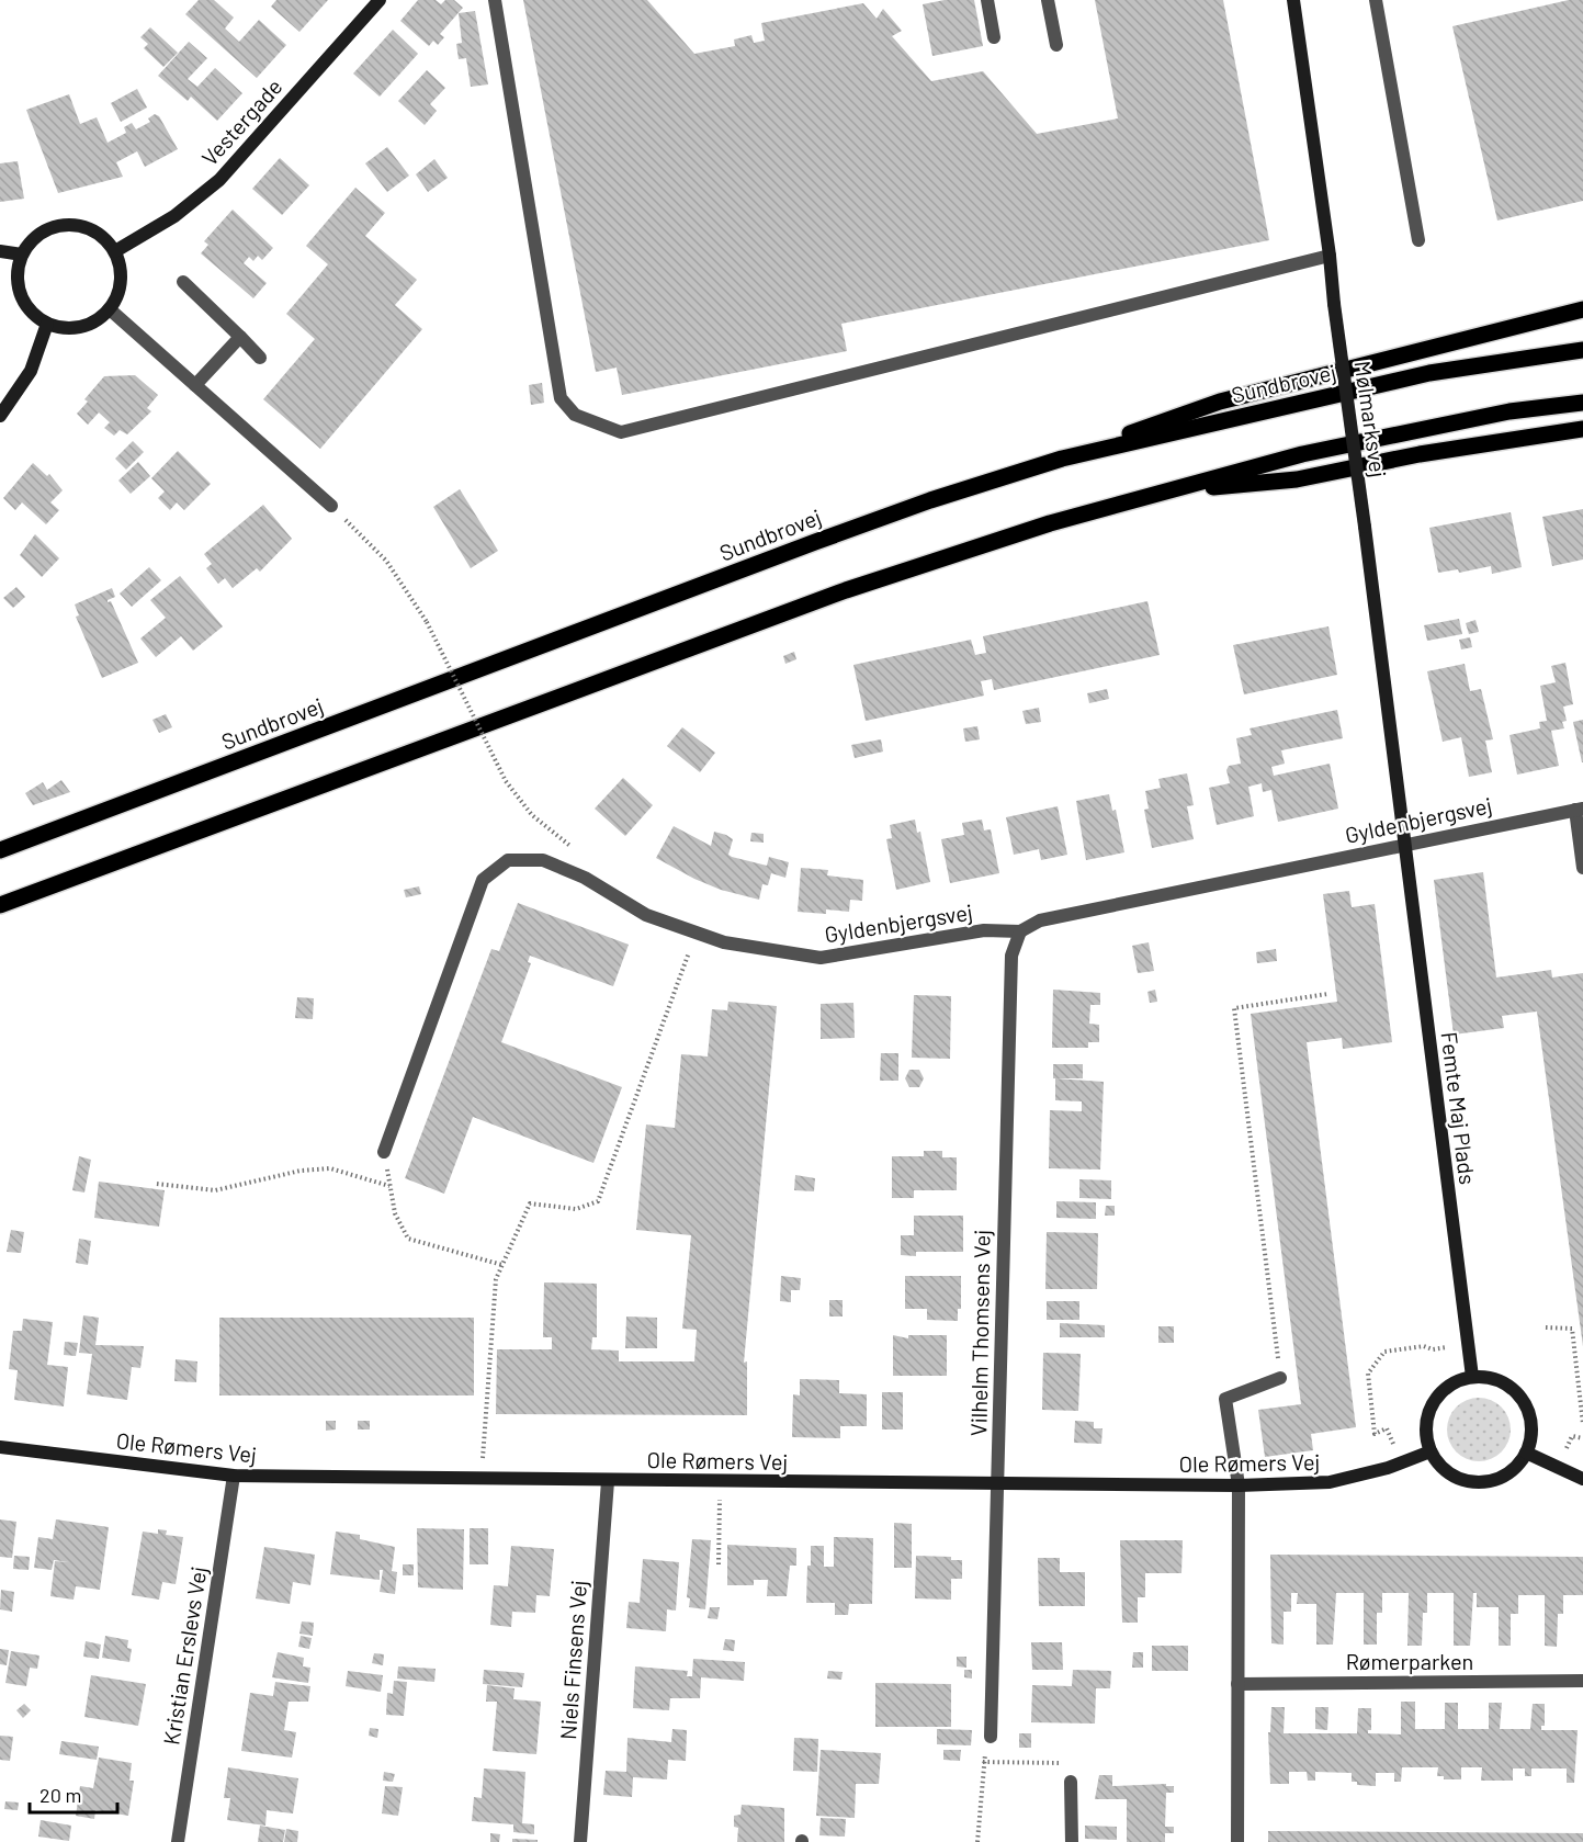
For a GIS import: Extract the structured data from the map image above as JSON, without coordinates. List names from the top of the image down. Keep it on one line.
{"streets":{"main road":["Sundbrovej"],"street":["Vestergade","Mølmarksvej","Gyldenbjergsvej","Femte Maj Plads","Vilhelm Thomsens Vej","Ole Rømers Vej","Kristian Erslevs Vej","Niels Finsens Vej","Rømerparken"]},"crossings":[["Mølmarksvej","Gyldenbjergsvej"],["Mølmarksvej","Femte Maj Plads"],["Gyldenbjergsvej","Femte Maj Plads"],["Gyldenbjergsvej","Vilhelm Thomsens Vej"],["Femte Maj Plads","Ole Rømers Vej"],["Vilhelm Thomsens Vej","Ole Rømers Vej"],["Ole Rømers Vej","Kristian Erslevs Vej"],["Ole Rømers Vej","Niels Finsens Vej"]],"scale_bar":"20 m"}
